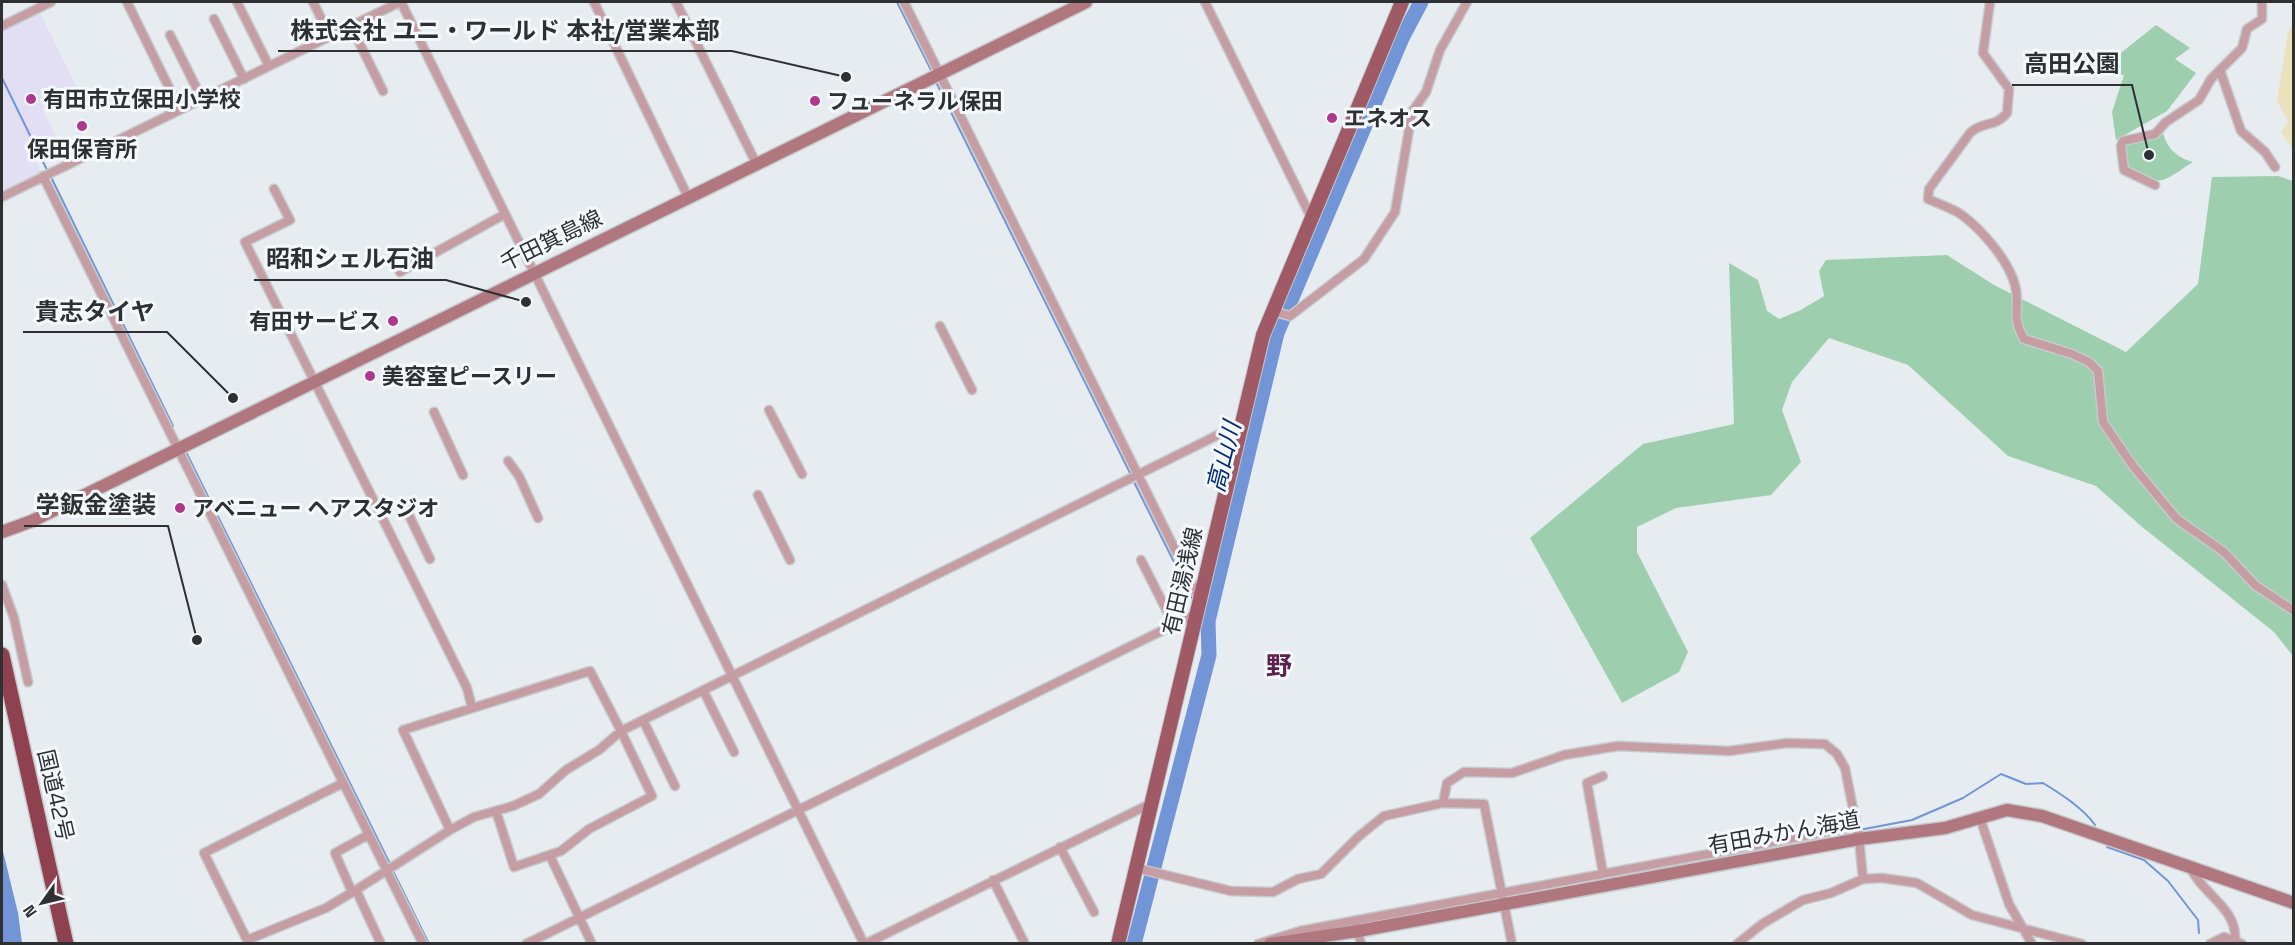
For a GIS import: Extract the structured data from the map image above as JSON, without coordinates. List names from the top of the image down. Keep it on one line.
{"streets":{"highway":["国道42号"],"main road":["千田箕島線","有田湯浅線","有田みかん海道"]},"districts":["野"],"water":["高山川"],"places":["株式会社 ユニ・ワールド 本社/営業本部","有田市立保田小学校","フューネラル保田","エネオス","保田保育所","高田公園","昭和シェル石油","有田サービス","美容室ピースリー","貴志タイヤ","アベニュー ヘアスタジオ","学鈑金塗装"],"north":"bottom left"}
